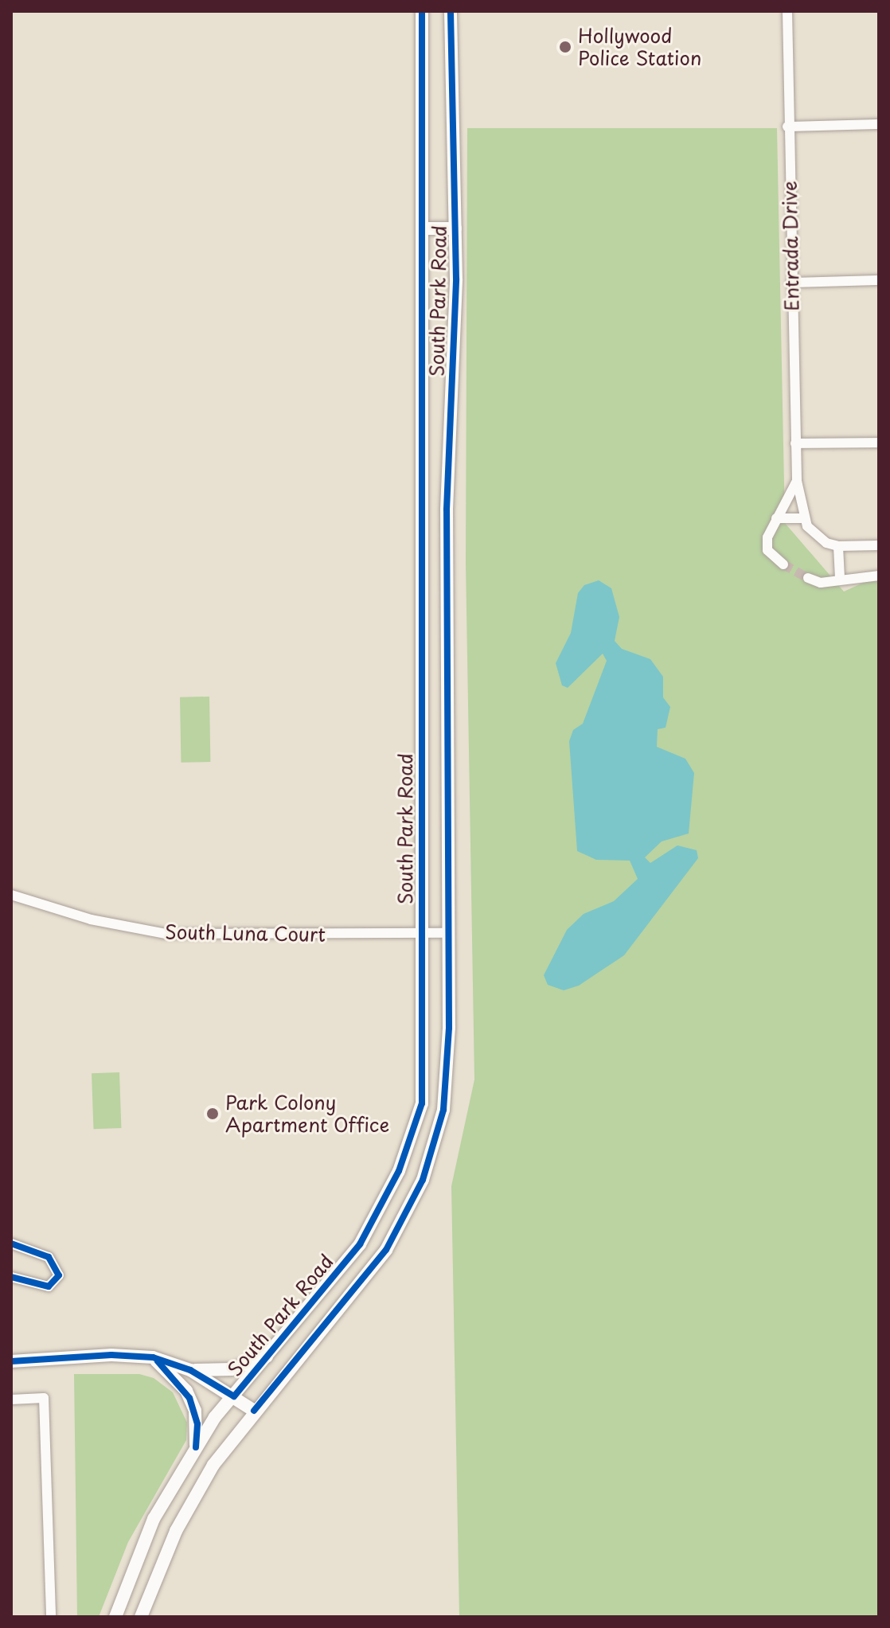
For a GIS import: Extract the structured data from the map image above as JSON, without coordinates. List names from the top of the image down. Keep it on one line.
{"streets":{"street":["Entrada Drive","South Park Road","South Luna Court"]},"crossings":[["South Park Road","South Luna Court"]],"places":["Hollywood Police Station","Park Colony Apartment Office"]}
